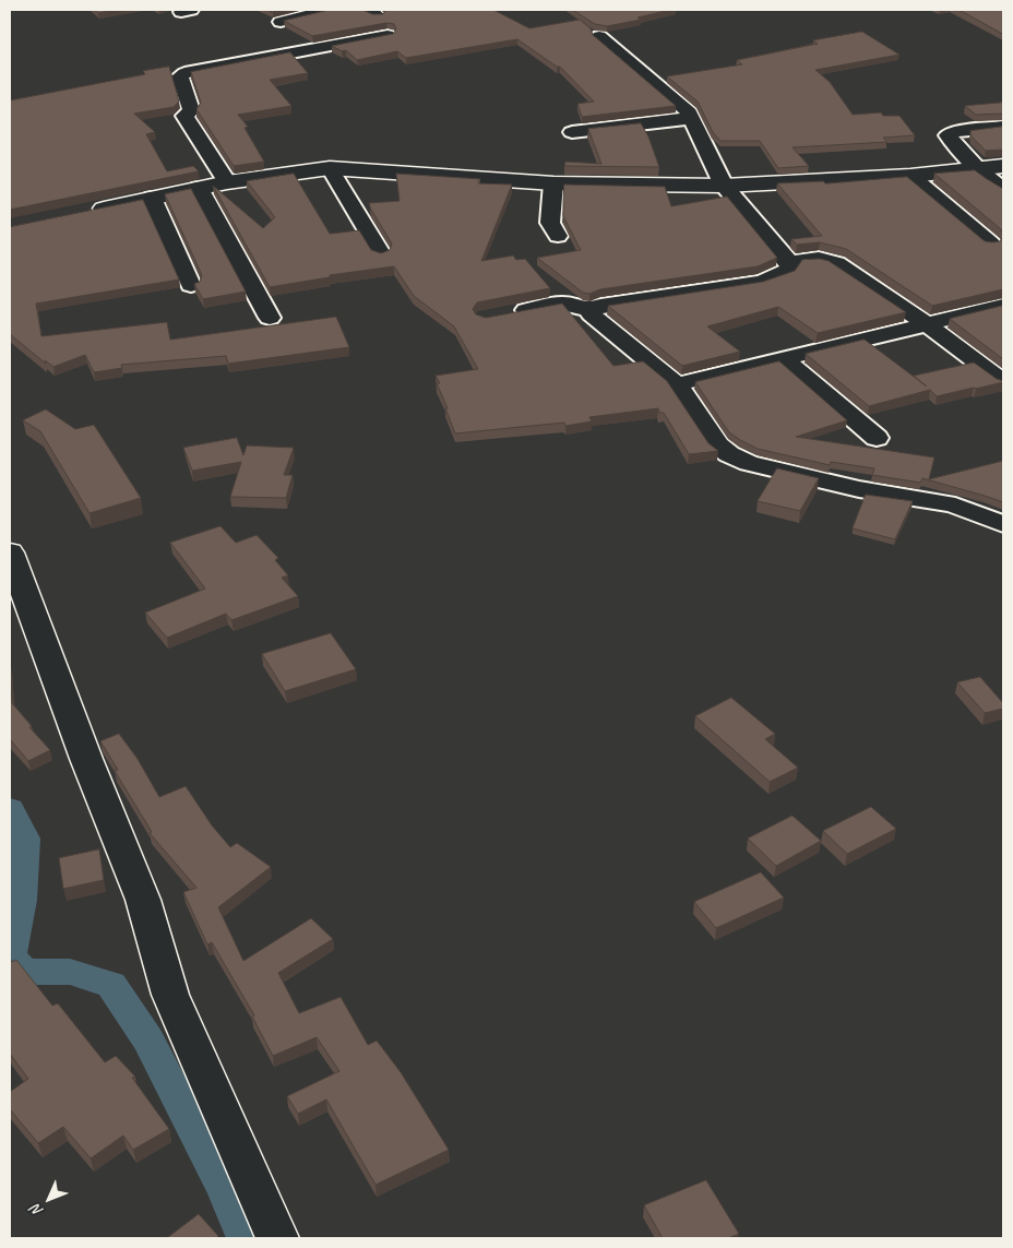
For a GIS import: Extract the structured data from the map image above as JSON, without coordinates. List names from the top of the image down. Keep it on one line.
{"north":"bottom left"}
